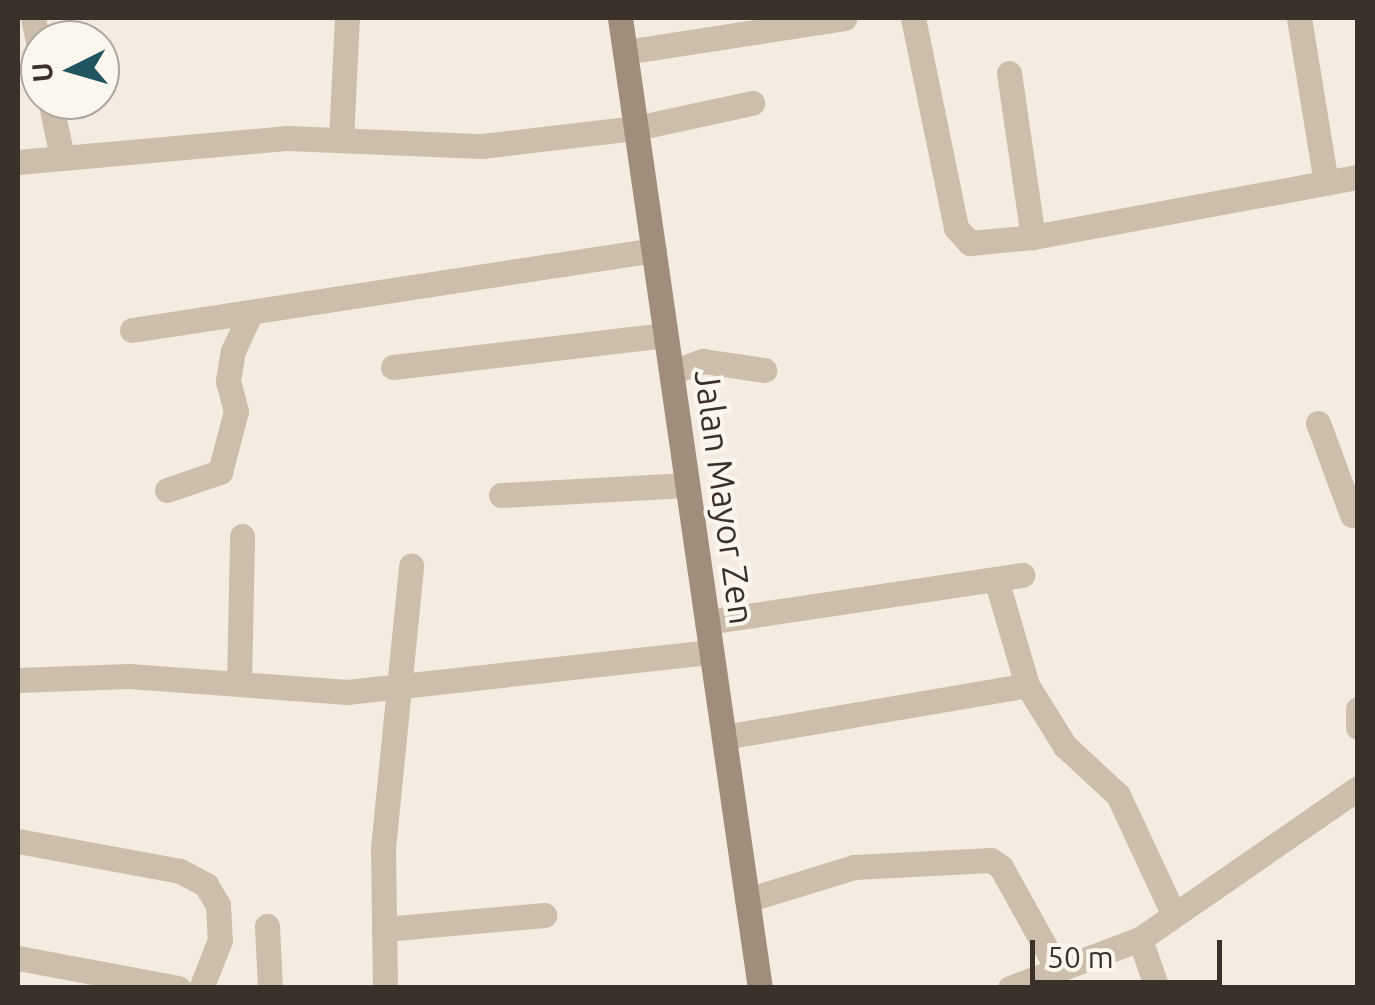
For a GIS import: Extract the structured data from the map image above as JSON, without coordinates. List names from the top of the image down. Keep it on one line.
{"streets":{"street":["Jalan Mayor Zen"]},"scale_bar":"50 m","north":"left"}
